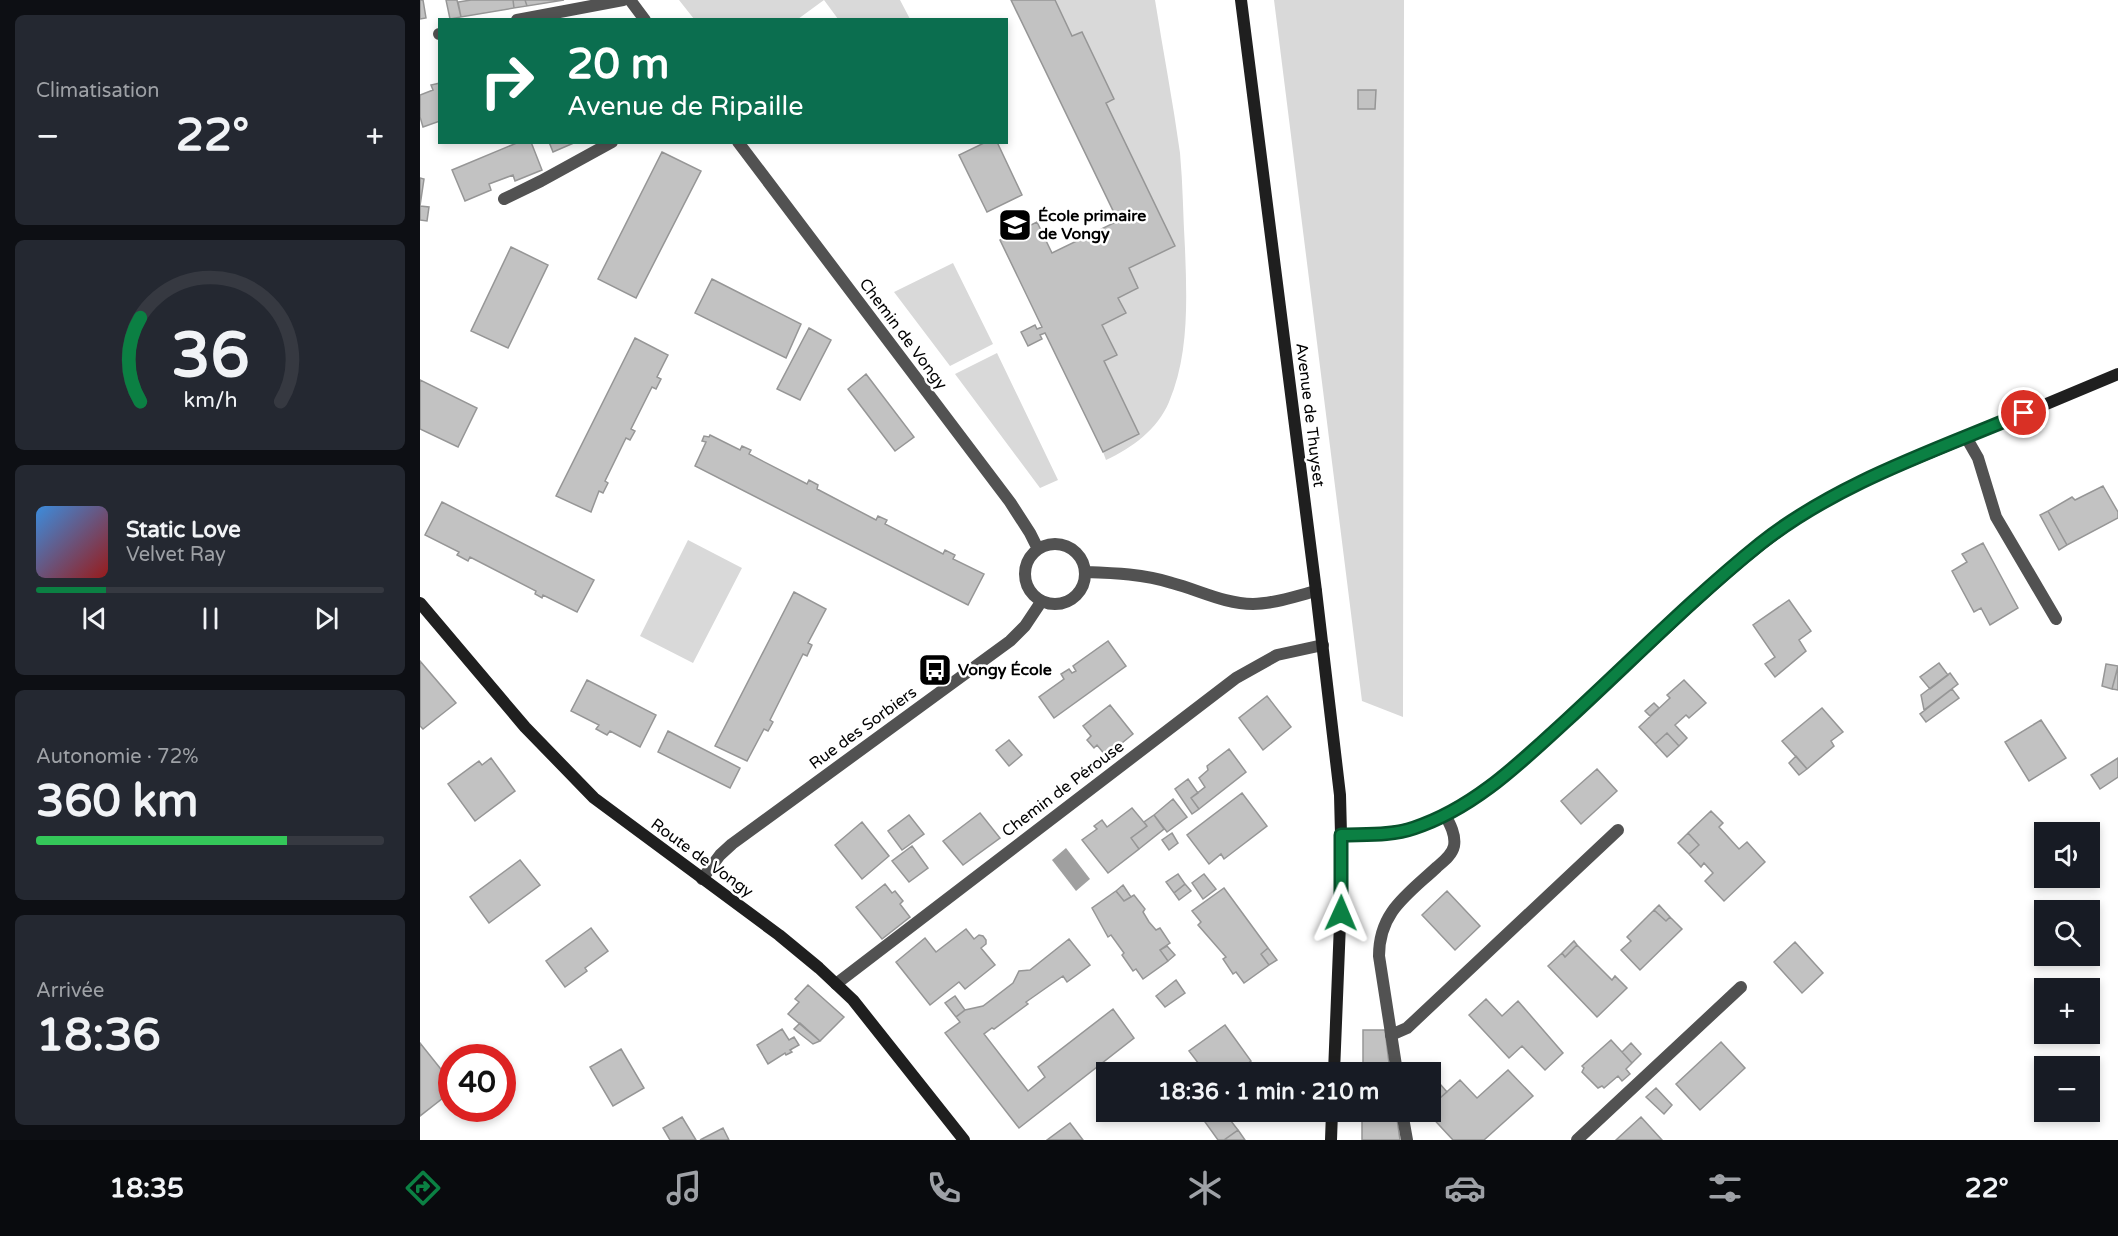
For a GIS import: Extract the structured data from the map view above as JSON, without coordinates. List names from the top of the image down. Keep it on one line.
{"streets":{"street":["Chemin de Vongy","Avenue de Thuyset","Rue des Sorbiers","Chemin de Pérouse","Route de Vongy"]},"crossings":[["Chemin de Vongy","Rue des Sorbiers"],["Avenue de Thuyset","Chemin de Pérouse"],["Rue des Sorbiers","Route de Vongy"],["Chemin de Pérouse","Route de Vongy"]],"places":{"school or university":["École primaire de Vongy"],"bus stop":["Vongy École"]},"page":{"tile":["Climatisation",["Autonomie · 72%","360 km"],["Arrivée","18:36"]],"turn":["20 m","Avenue de Ripaille"],"heat":["−","22°","+"],"song":["Static Love","Velvet Ray"],"map_buttons":["+","−"],"limit":"40","trip":"18:36 · 1 min · 210 m","tabs":["18:35","22°"],"gauge":["36","km/h"]}}
